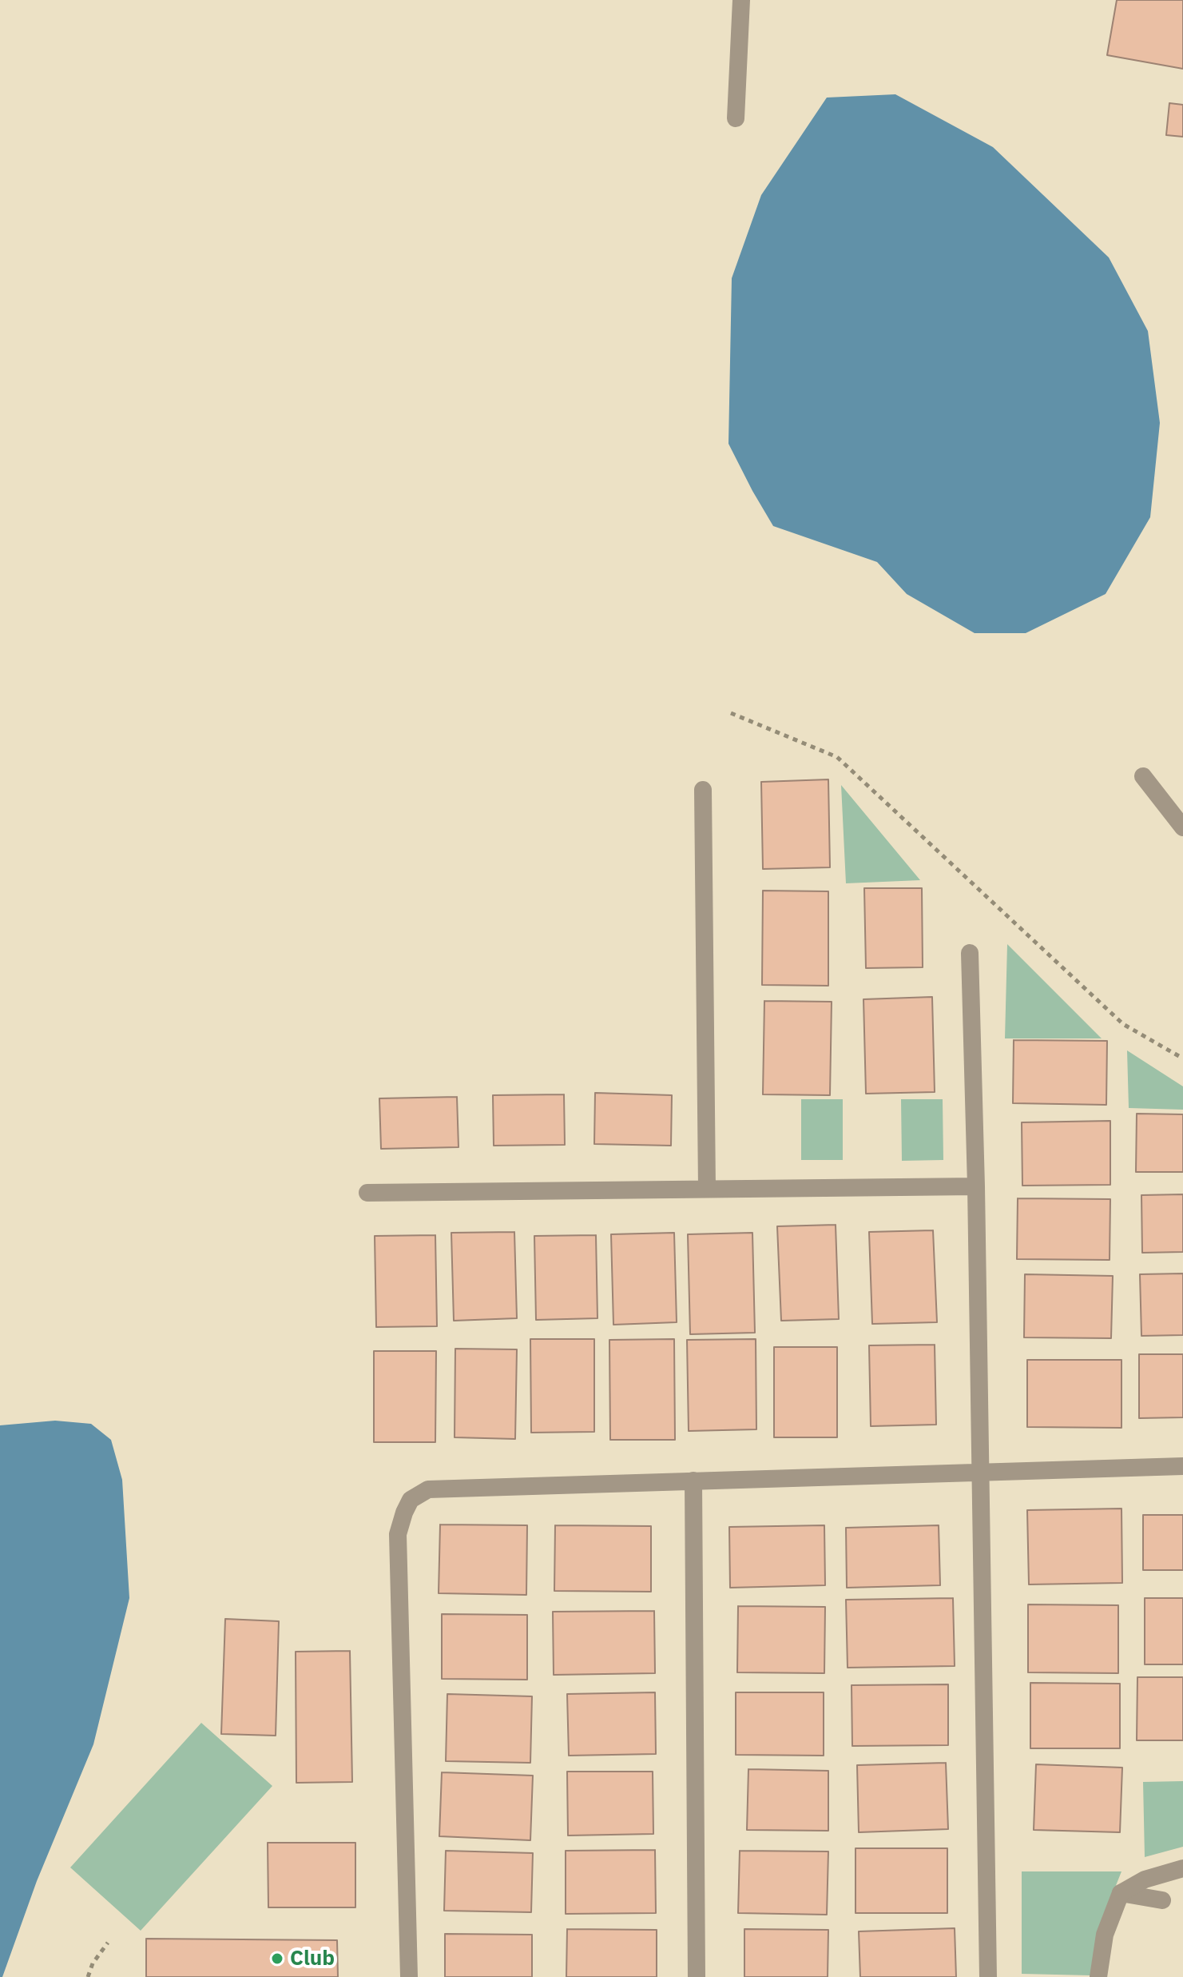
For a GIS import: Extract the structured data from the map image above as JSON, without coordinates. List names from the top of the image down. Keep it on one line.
{"places":["Club"]}
